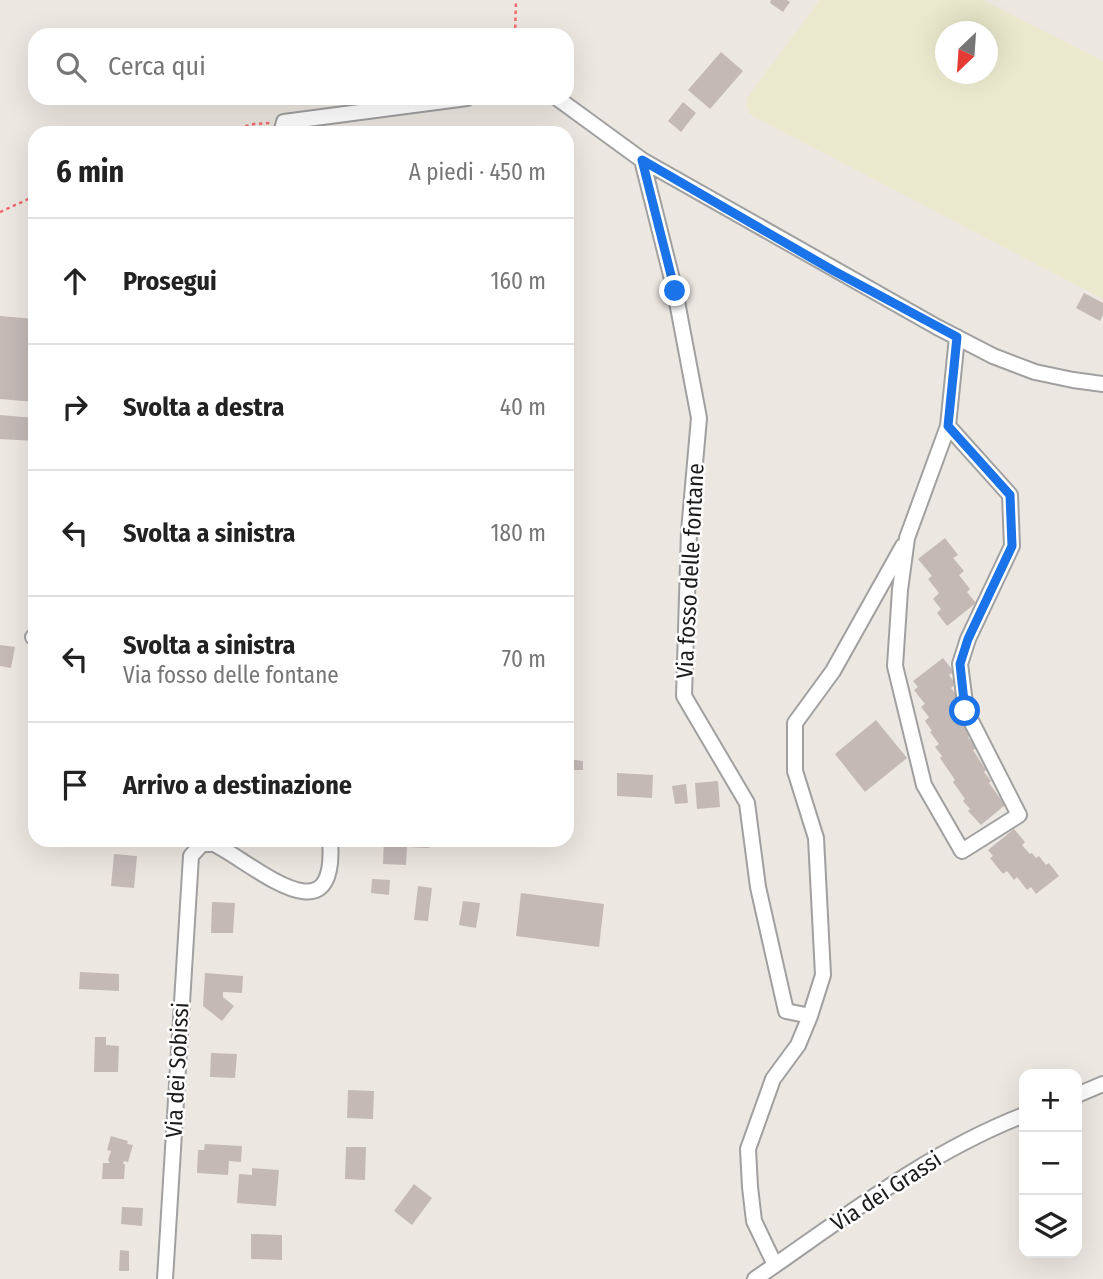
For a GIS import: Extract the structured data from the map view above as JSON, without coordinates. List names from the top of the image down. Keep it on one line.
{"streets":{"street":["Via fosso delle fontane","Via dei Sobissi","Via dei Grassi"]},"north":"bottom left","page":{"search":"Cerca qui","heading":["6 min","A piedi · 450 m"],"list":[["Prosegui","160 m"],["Svolta a destra","40 m"],["Svolta a sinistra","180 m"],["Svolta a sinistra","Via fosso delle fontane","70 m"],"Arrivo a destinazione"],"map_buttons":["+","−"]}}
